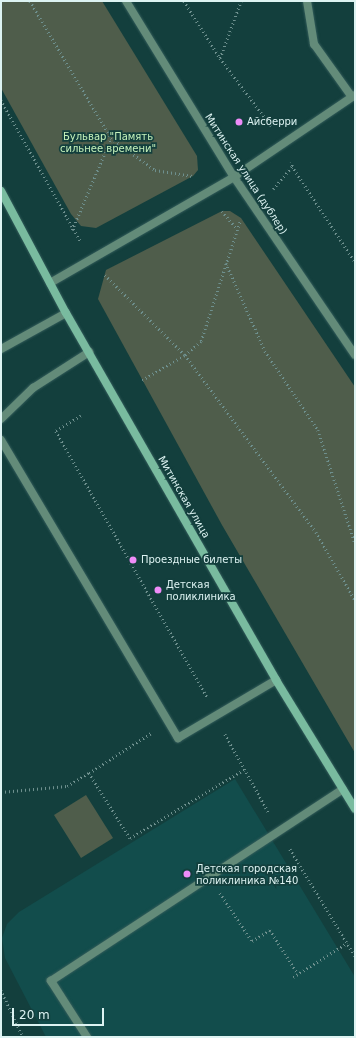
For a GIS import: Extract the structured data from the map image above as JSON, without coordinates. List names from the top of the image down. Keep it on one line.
{"streets":{"main road":["Митинская улица"],"street":["Митинская улица (дублер)"]},"parks":["Бульвар \"Память сильнее времени\""],"places":["Айсберри","Проездные билеты","Детская поликлиника","Детская городская поликлиника №140"],"scale_bar":"20 m"}
